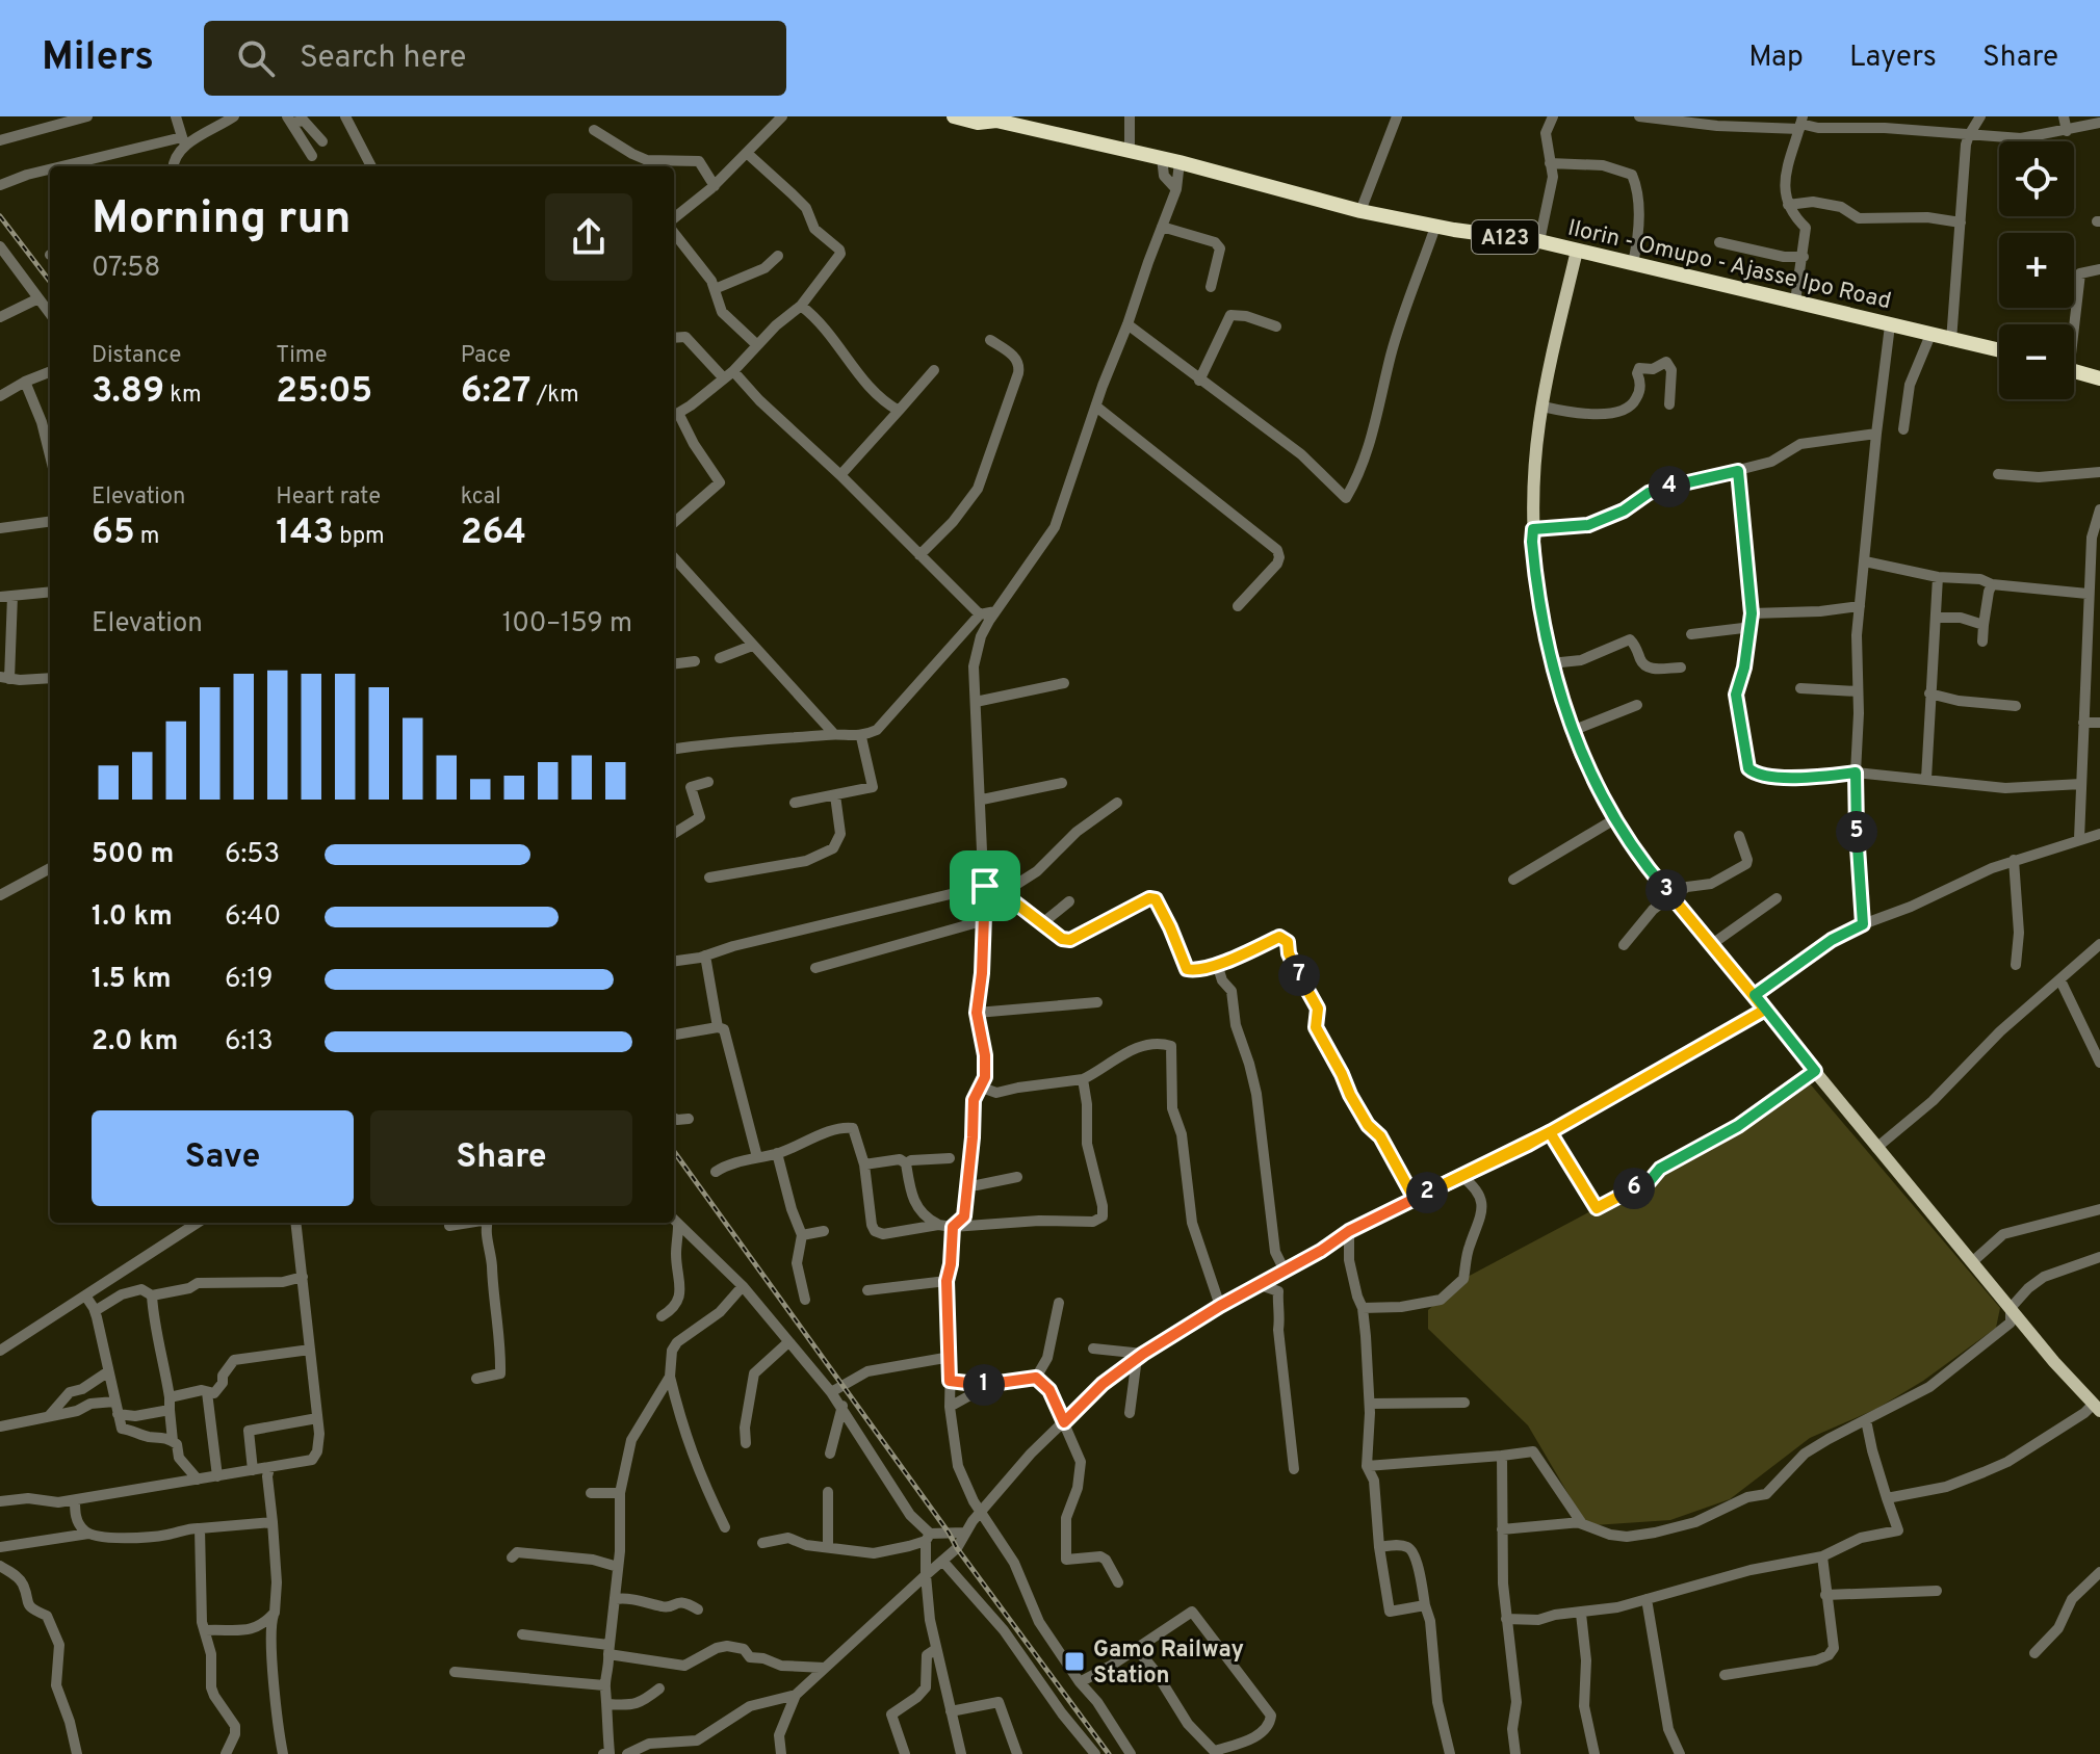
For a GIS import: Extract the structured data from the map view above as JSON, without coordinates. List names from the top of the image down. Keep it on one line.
{"streets":{"highway":["A123","Ilorin - Omupo - Ajasse Ipo Road"]},"places":{"transit":["Gamo Railway Station"]},"page":{"header":"Milers","search":"Search here","nav":["Map","Layers","Share"],"map_buttons":["+","−"],"heading":["Morning run","07:58"],"stats":[["Distance","3.89 km"],["Time","25:05"],["Pace","6:27 /km"],["Elevation","65 m"],["Heart rate","143 bpm"],["kcal","264"]],"pins":["4","5","3","7","6","2","1"],"chart":["Elevation","100–159 m"],"list":[{"name":"500 m","note":"6:53"},{"name":"1.0 km","note":"6:40"},{"name":"1.5 km","note":"6:19"},{"name":"2.0 km","note":"6:13"}],"buttons":["Save","Share"]}}
